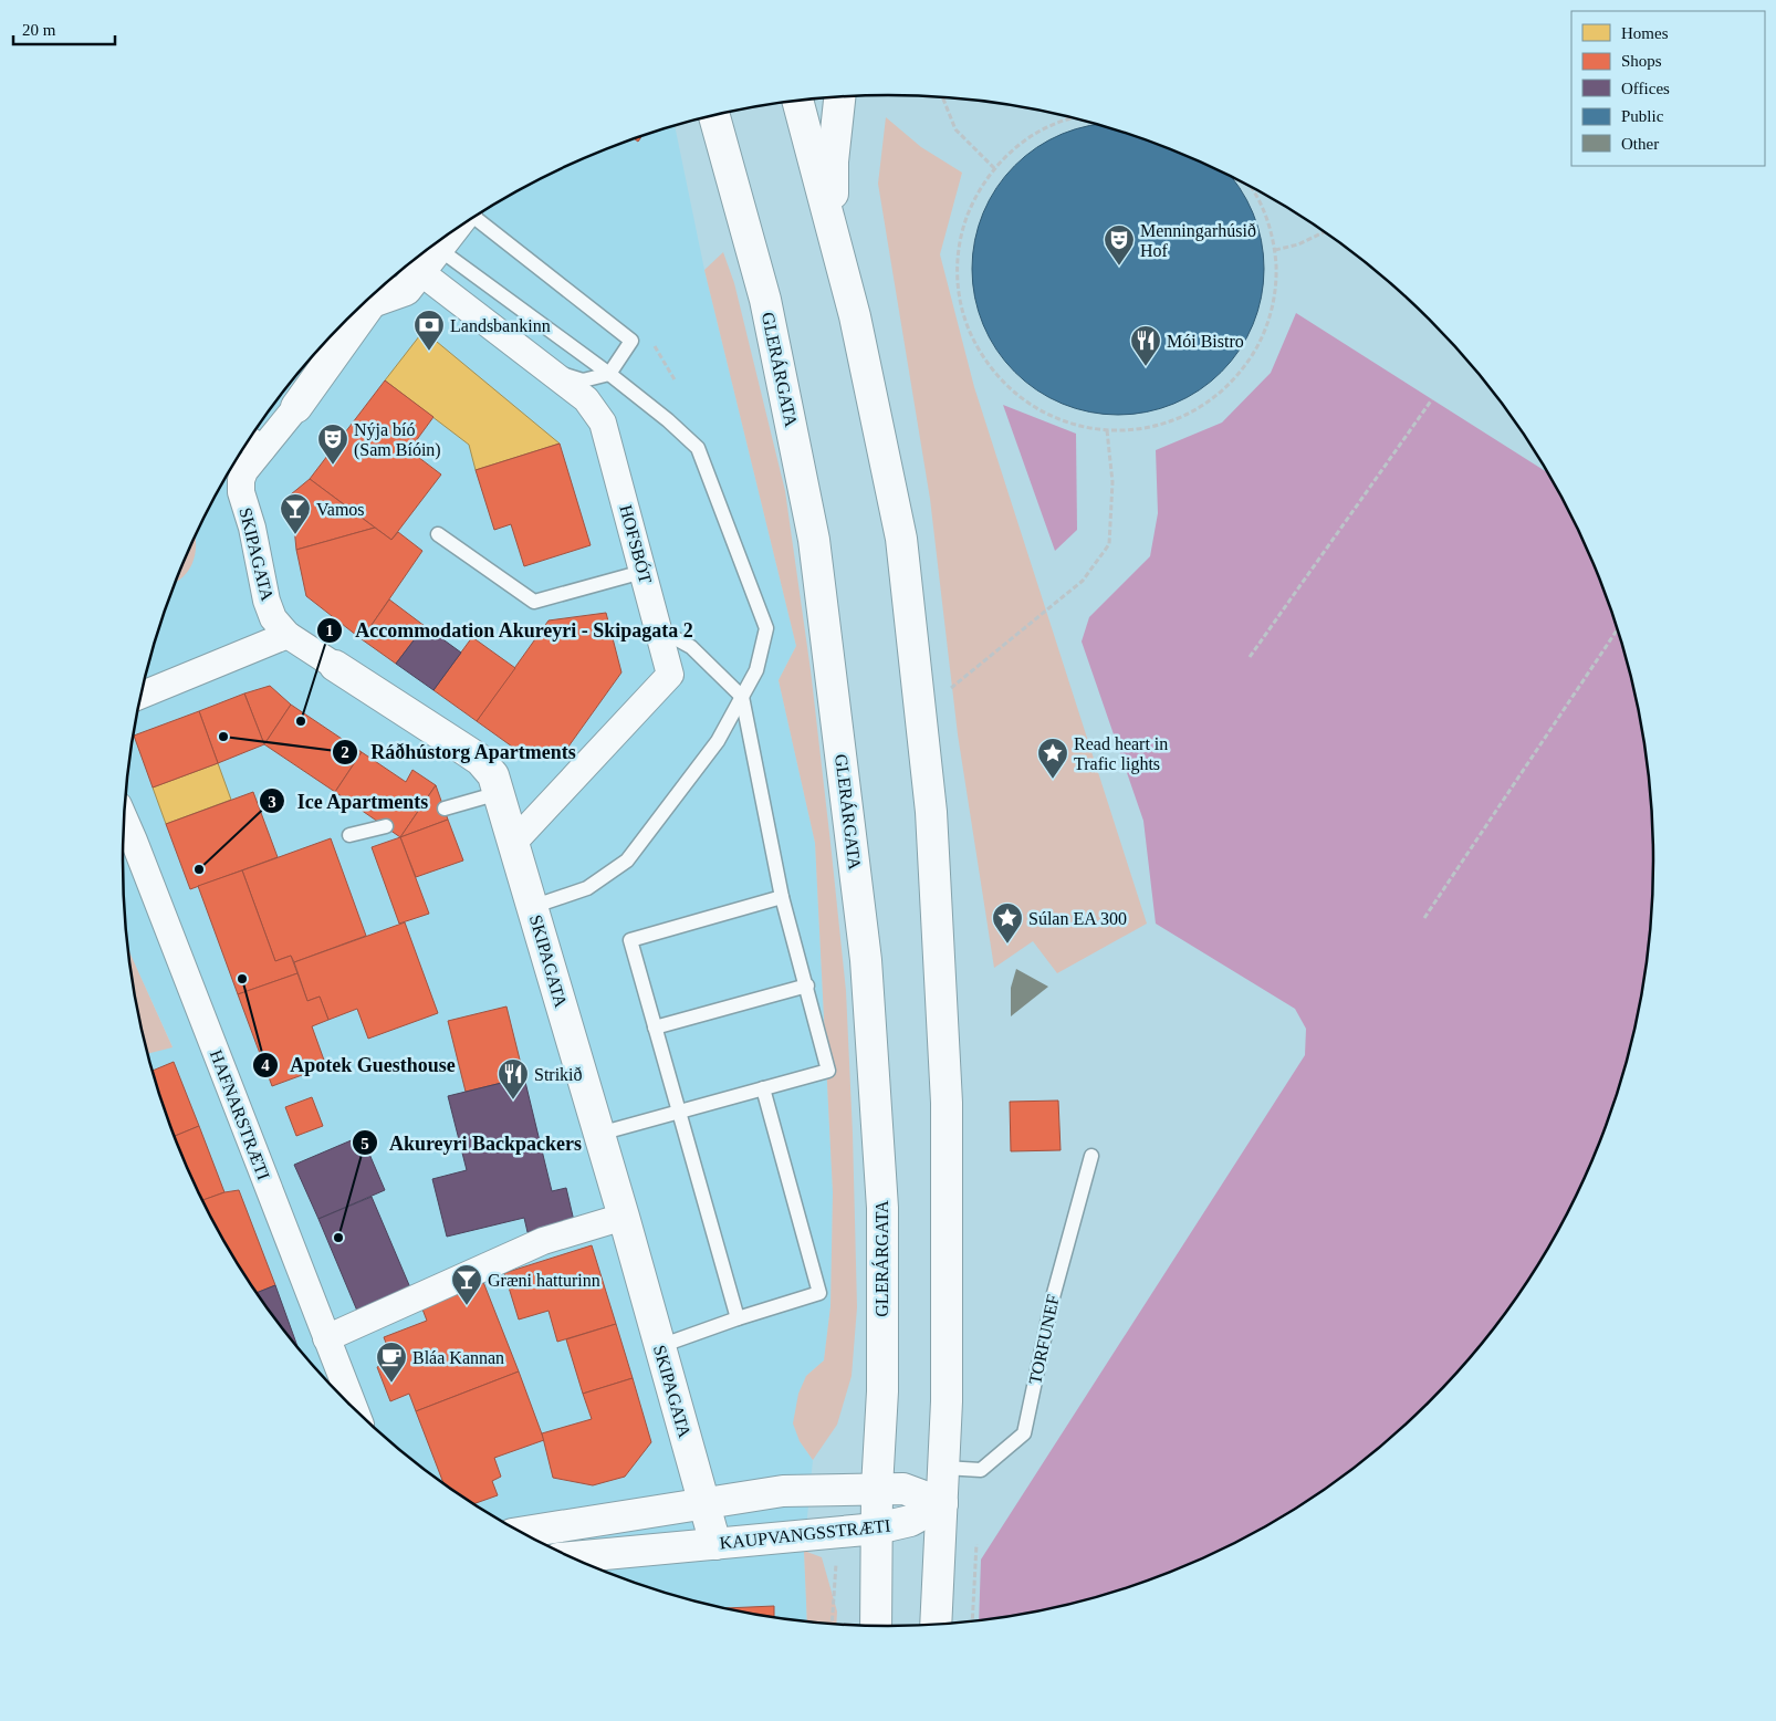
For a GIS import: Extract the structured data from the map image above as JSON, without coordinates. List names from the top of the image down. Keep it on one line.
{"streets":{"main road":["GLERÁRGATA","SKIPAGATA","KAUPVANGSSTRÆTI"],"street":["HOFSBÓT","HAFNARSTRÆTI"],"lane":["TORFUNEF"]},"crossings":[["GLERÁRGATA","KAUPVANGSSTRÆTI"],["HOFSBÓT","SKIPAGATA"],["SKIPAGATA","KAUPVANGSSTRÆTI"]],"places":{"theatre":["Menningarhúsið Hof","Nýja bíó (Sam Bíóin)"],"bank":["Landsbankinn"],"restaurant":["Mói Bistro","Strikið"],"bar":["Vamos","Græni hatturinn"],"other":["Accommodation Akureyri - Skipagata 2","Ráðhústorg Apartments","Ice Apartments","Apotek Guesthouse","Akureyri Backpackers"],"place":["Read heart in Trafic lights","Súlan EA 300"],"cafe":["Bláa Kannan"]},"legend":["Homes","Shops","Offices","Public","Other"],"scale_bar":"20 m"}
